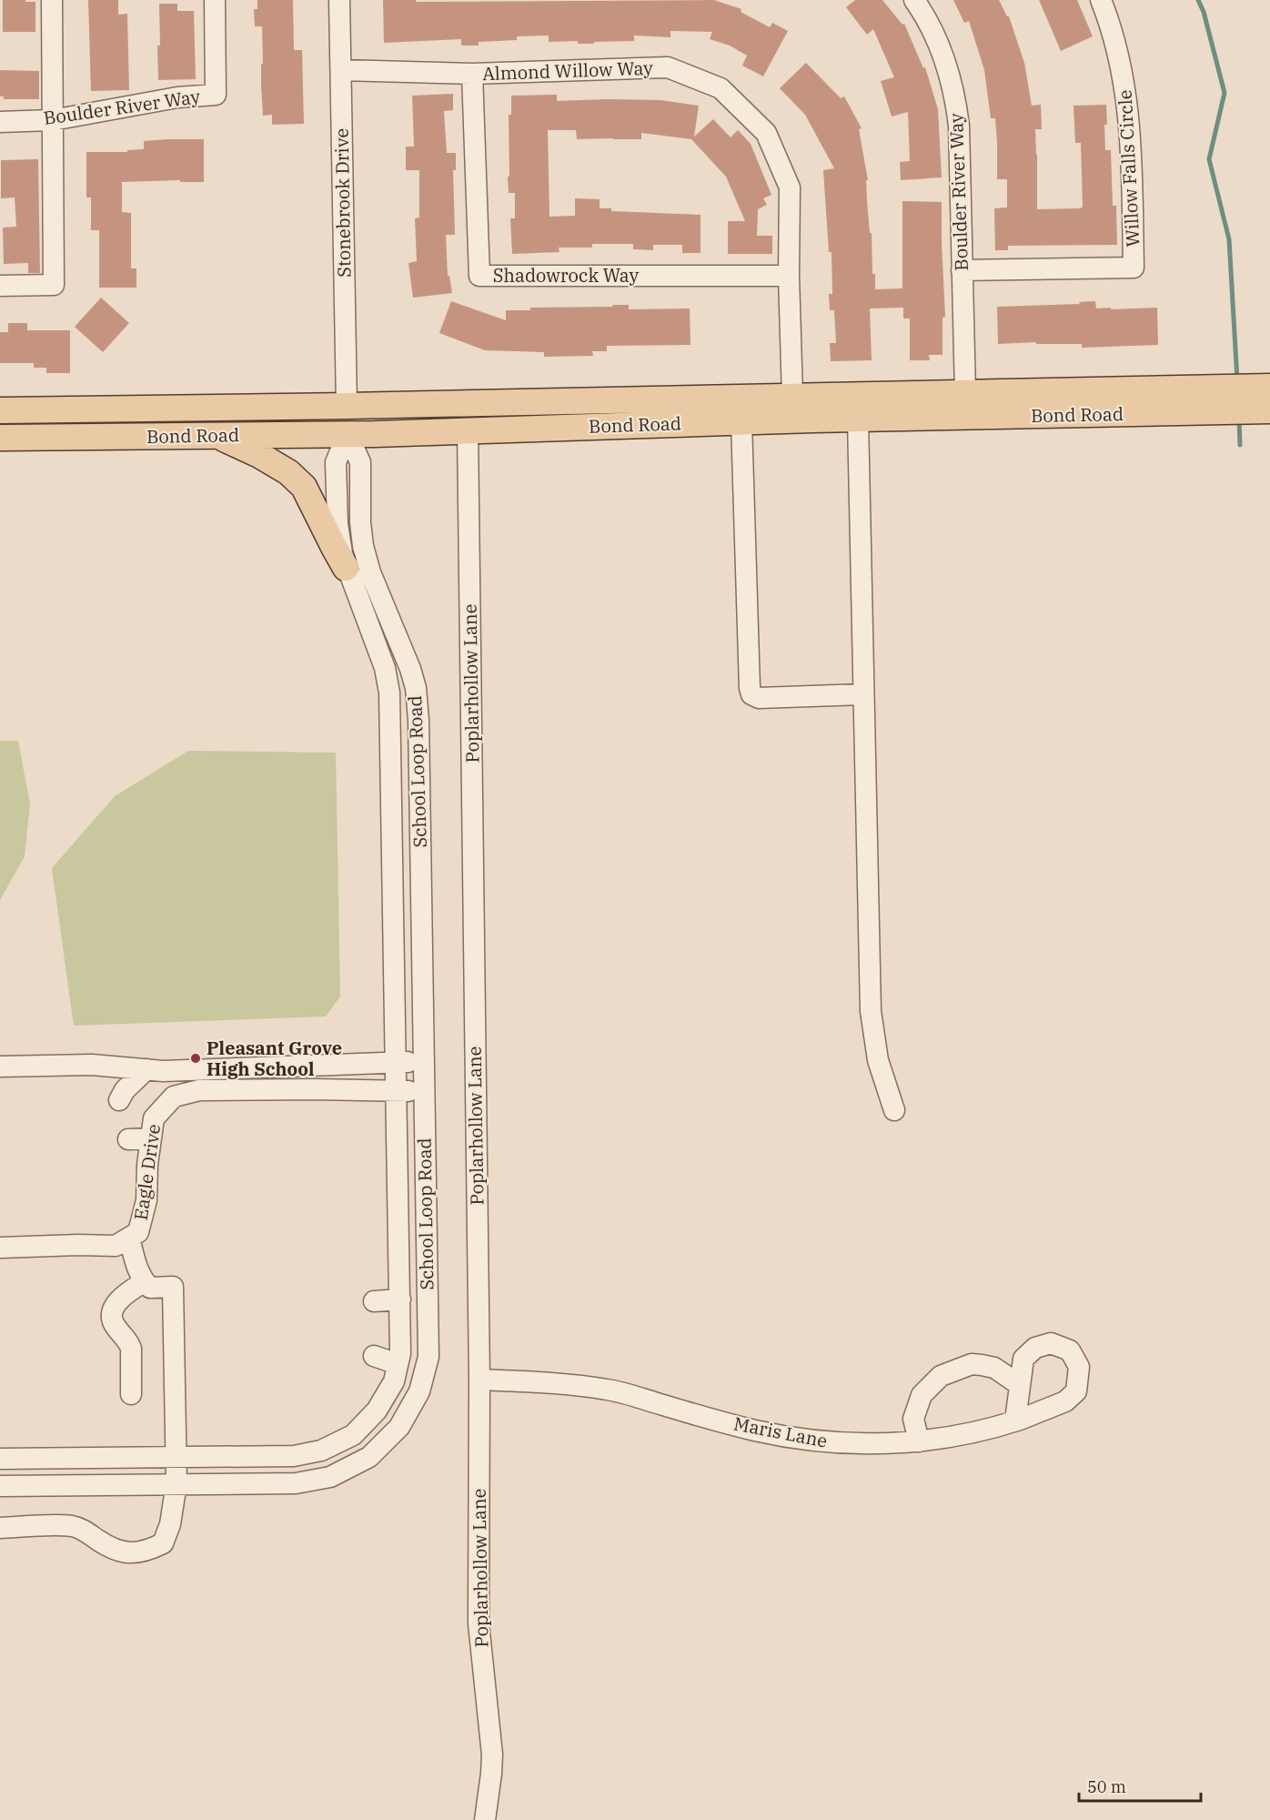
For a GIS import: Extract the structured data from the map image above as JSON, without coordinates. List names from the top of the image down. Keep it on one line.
{"streets":{"main road":["Bond Road"],"street":["Almond Willow Way","Boulder River Way","Willow Falls Circle","Stonebrook Drive","Shadowrock Way","Poplarhollow Lane","School Loop Road","Eagle Drive","Maris Lane"]},"crossings":[["Almond Willow Way","Stonebrook Drive"],["Almond Willow Way","Shadowrock Way"],["Almond Willow Way","Bond Road"],["Boulder River Way","Willow Falls Circle"],["Boulder River Way","Bond Road"],["Stonebrook Drive","Bond Road"],["Bond Road","Poplarhollow Lane"],["Bond Road","School Loop Road"],["Poplarhollow Lane","Maris Lane"],["School Loop Road","Eagle Drive"]],"places":["Pleasant Grove High School"],"scale_bar":"50 m"}
